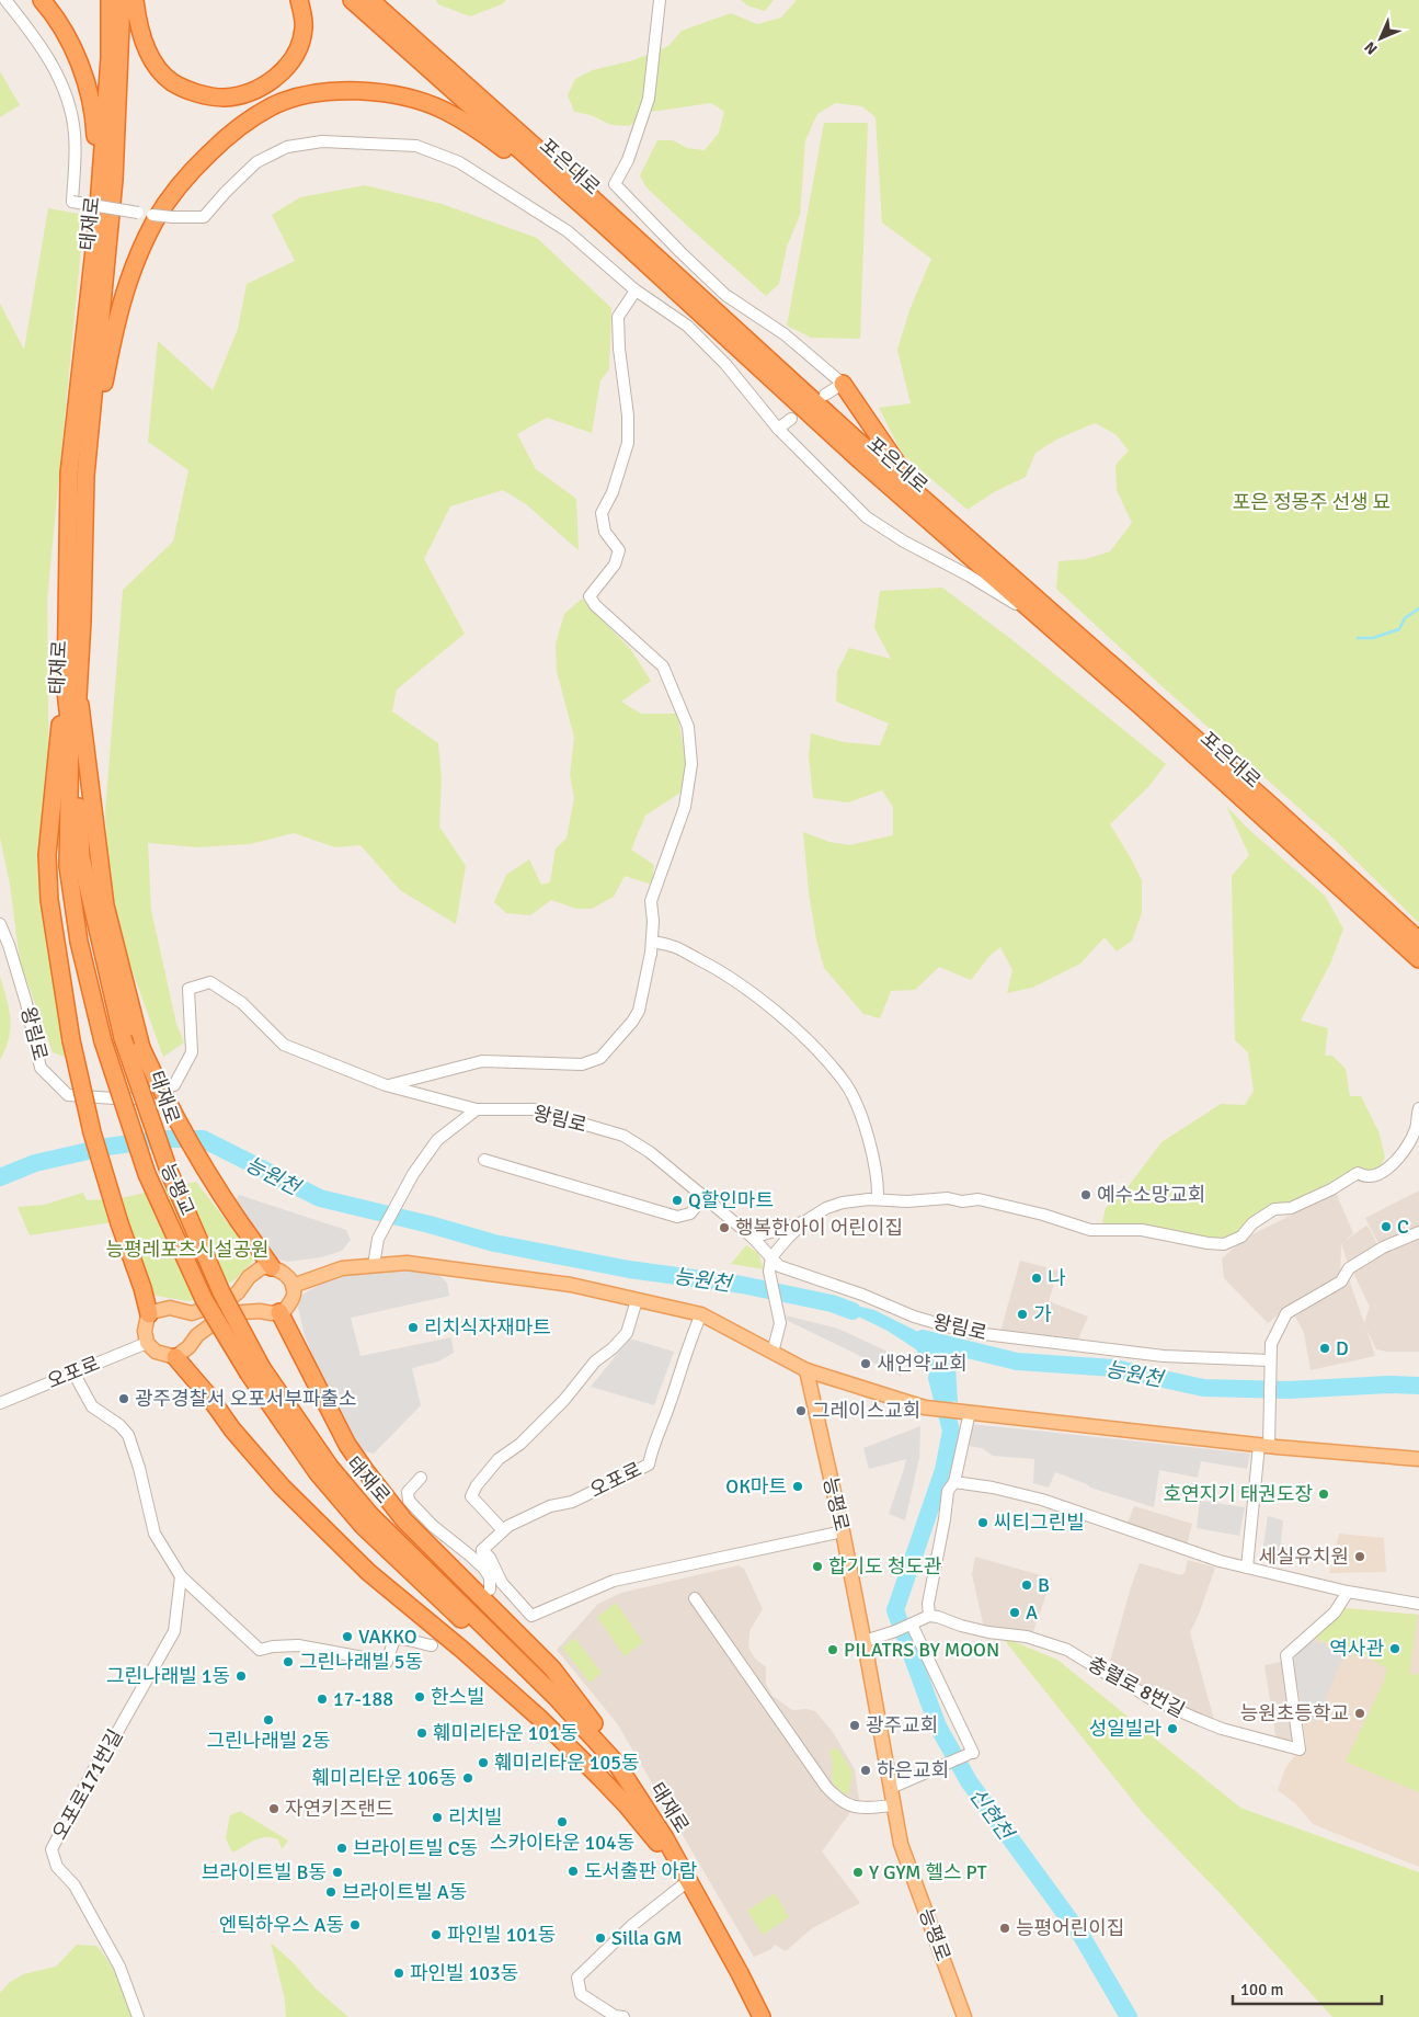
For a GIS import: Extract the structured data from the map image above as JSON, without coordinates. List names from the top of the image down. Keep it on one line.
{"streets":{"highway":["포은대로","태재로","능평교"],"main road":["능평로"],"street":["왕림로","오포로","충렬로 8번길","오포로171번길"]},"crossings":[["태재로","능평교"]],"water":["능원천","신현천"],"parks":["포은 정몽주 선생 묘","능평레포츠시설공원"],"places":["예수소망교회","Q할인마트","C","행복한아이 어린이집","나","가","리치식자재마트","D","새언약교회","광주경찰서 오포서부파출소","그레이스교회","OK마트","호연지기 태권도장","씨티그린빌","세실유치원","합기도 청도관","B","A","VAKKO","역사관","PILATRS BY MOON","그린나래빌 5동","그린나래빌 1동","한스빌","17-188","능원초등학교","그린나래빌 2동","광주교회","성일빌라","훼미리타운 101동","훼미리타운 105동","하은교회","훼미리타운 106동","자연키즈랜드","리치빌","스카이타운 104동","브라이트빌 C동","도서출판 아람","브라이트빌 B동","Y GYM 헬스 PT","브라이트빌 A동","엔틱하우스 A동","능평어린이집","파인빌 101동","Silla GM","파인빌 103동"],"scale_bar":"100 m","north":"bottom left"}
